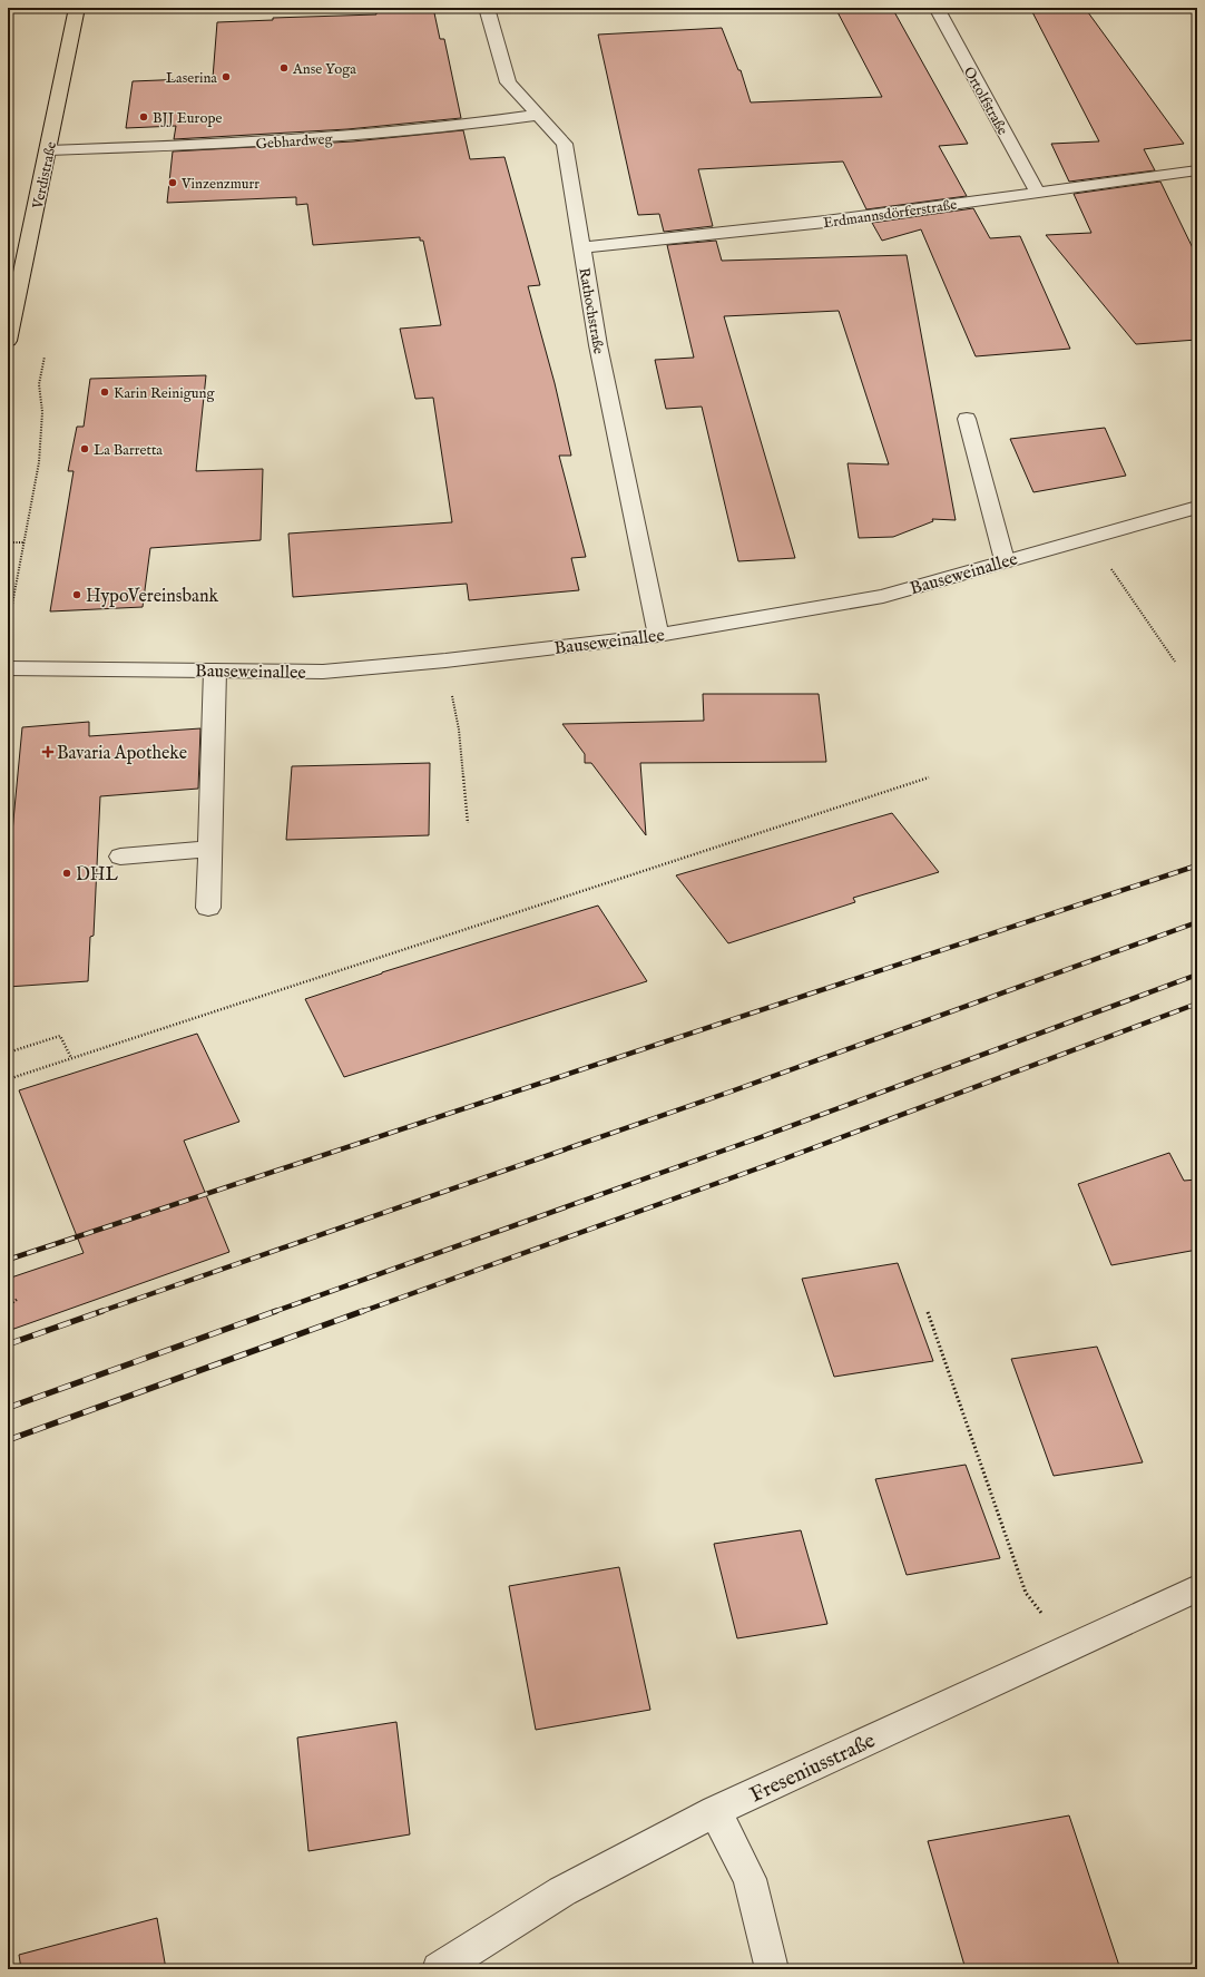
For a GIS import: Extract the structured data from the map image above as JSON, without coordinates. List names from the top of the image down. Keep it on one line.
{"streets":{"main road":["Verdistraße"],"street":["Ortolfstraße","Gebhardweg","Erdmannsdörferstraße","Rathochstraße","Bauseweinallee","Freseniusstraße"]},"crossings":[["Ortolfstraße","Erdmannsdörferstraße"],["Gebhardweg","Verdistraße"],["Gebhardweg","Rathochstraße"],["Erdmannsdörferstraße","Rathochstraße"],["Rathochstraße","Bauseweinallee"]],"places":{"other":["Anse Yoga","Laserina","BJJ Europe","Vinzenzmurr","Karin Reinigung","La Barretta","HypoVereinsbank","DHL"],"health":["Bavaria Apotheke"]}}
